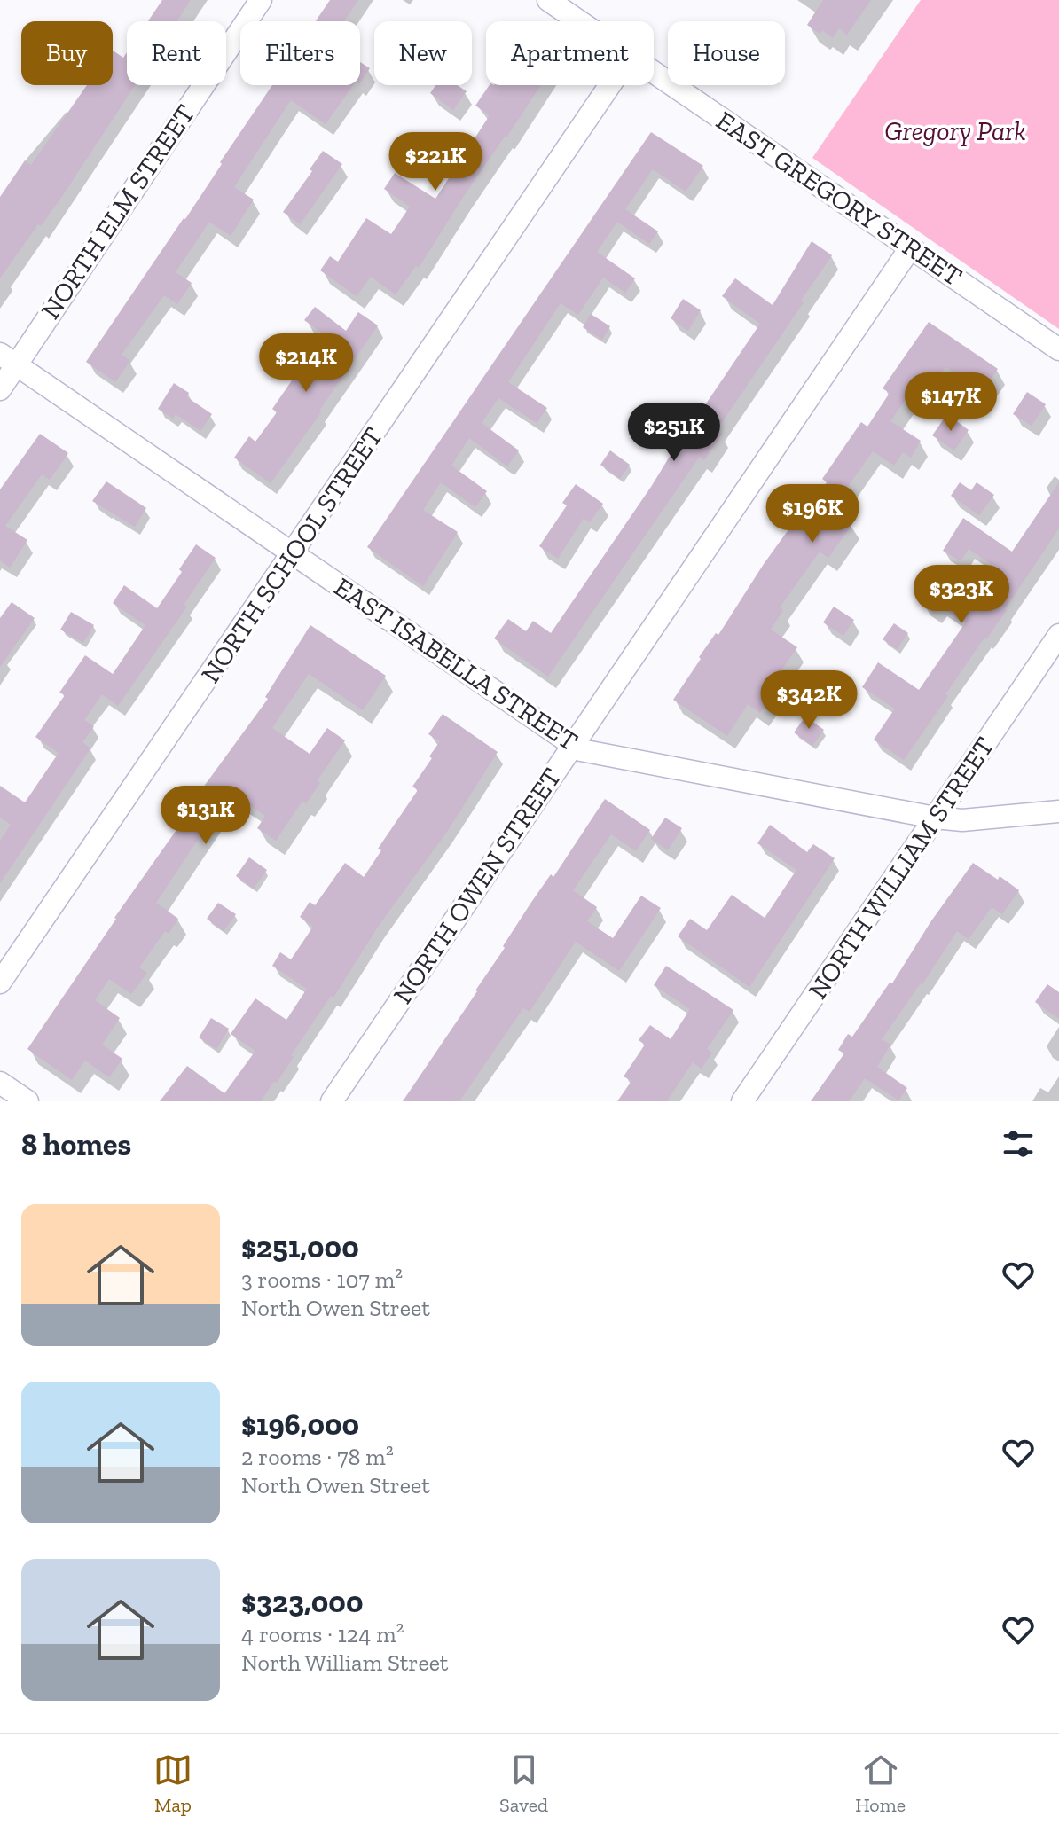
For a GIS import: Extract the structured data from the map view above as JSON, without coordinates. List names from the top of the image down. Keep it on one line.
{"streets":{"street":["EAST GREGORY STREET","NORTH ELM STREET","NORTH SCHOOL STREET","EAST ISABELLA STREET","NORTH WILLIAM STREET","NORTH OWEN STREET"]},"crossings":[["EAST GREGORY STREET","NORTH OWEN STREET"],["NORTH ELM STREET","EAST ISABELLA STREET"],["NORTH SCHOOL STREET","EAST ISABELLA STREET"],["EAST ISABELLA STREET","NORTH WILLIAM STREET"],["EAST ISABELLA STREET","NORTH OWEN STREET"]],"parks":["Gregory Park"],"page":{"chip":["Buy","Rent","Filters","New","Apartment","House"],"price":["$221K","$214K","$147K","$251K","$196K","$323K","$342K","$131K"],"heading":"8 homes","list":[{"name":"$251,000","note":"3 rooms · 107 m² · North Owen Street"},{"name":"$196,000","note":"2 rooms · 78 m² · North Owen Street"},{"name":"$323,000","note":"4 rooms · 124 m² · North William Street"}],"tabs":["Map","Saved","Home"]}}
